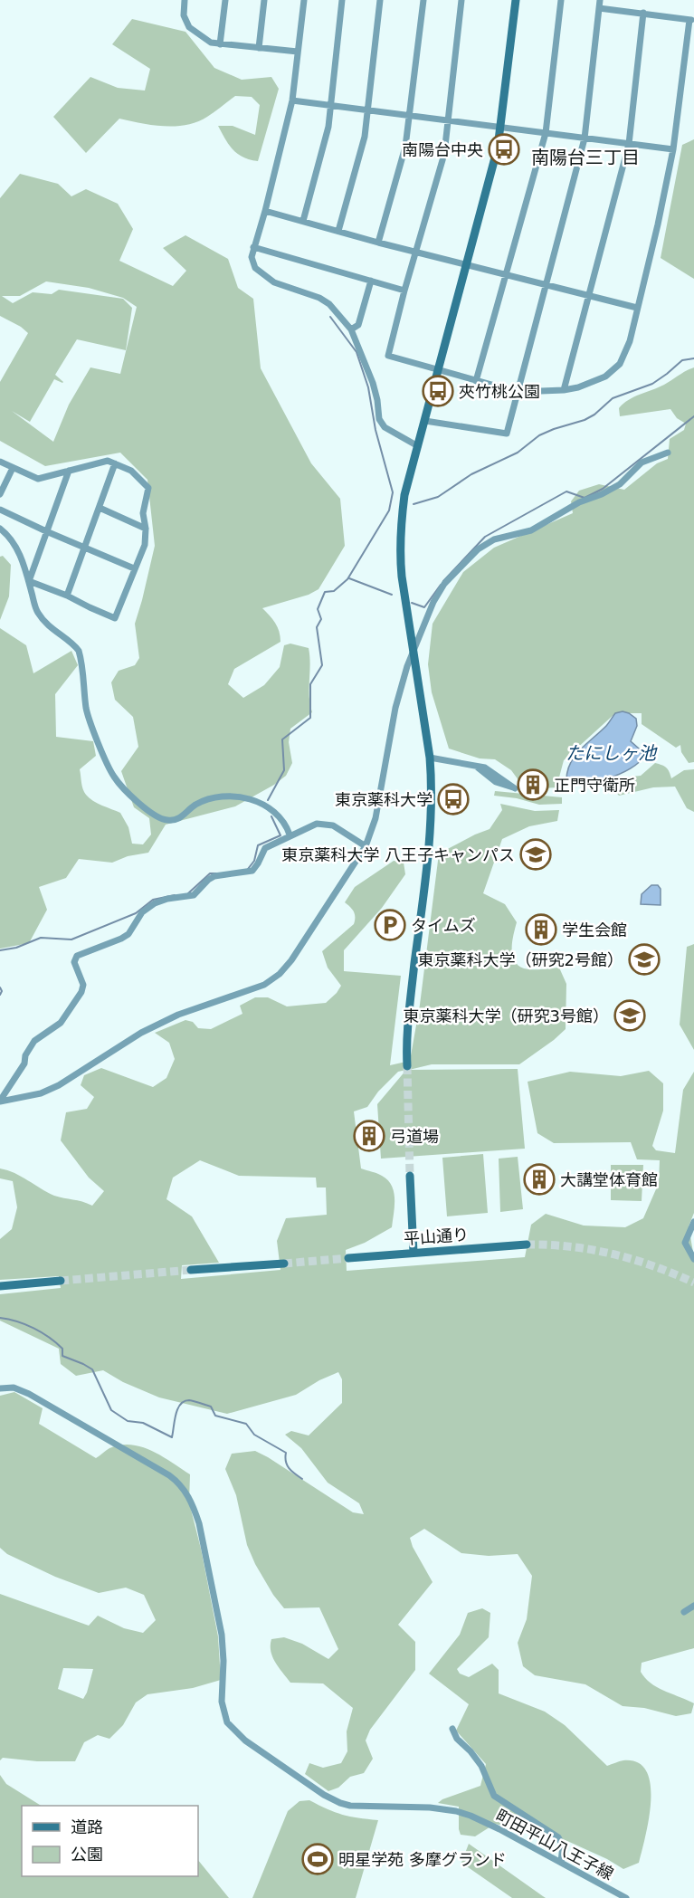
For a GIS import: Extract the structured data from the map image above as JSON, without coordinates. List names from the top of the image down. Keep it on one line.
{"streets":{"street":["平山通り","町田平山八王子線"]},"districts":["南陽台三丁目"],"water":["たにしヶ池"],"places":{"bus stop":["南陽台中央","夾竹桃公園","東京薬科大学"],"building":["正門守衛所","学生会館","弓道場","大講堂体育館"],"school or university":["東京薬科大学 八王子キャンパス","東京薬科大学（研究2号館）","東京薬科大学（研究3号館）"],"parking":["タイムズ"],"sports":["明星学苑 多摩グランド"]},"legend":["道路","公園"]}
